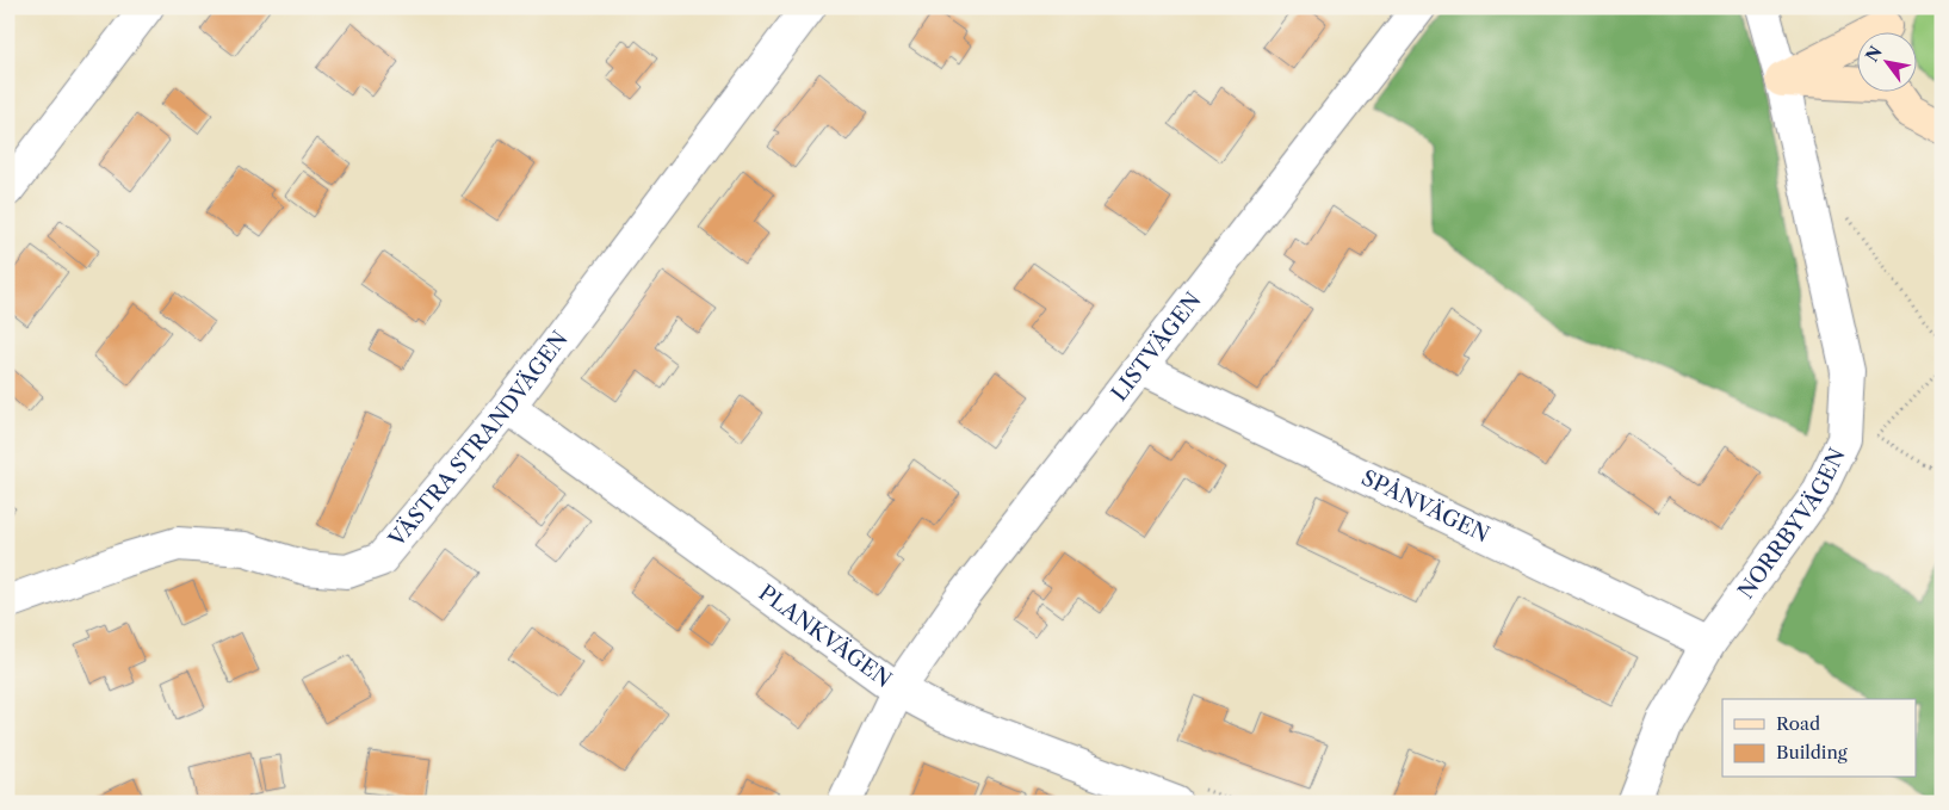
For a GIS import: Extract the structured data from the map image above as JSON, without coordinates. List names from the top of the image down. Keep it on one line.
{"streets":{"street":["LISTVÄGEN","VÄSTRA STRANDVÄGEN","SPÅNVÄGEN","NORRBYVÄGEN","PLANKVÄGEN"]},"crossings":[["LISTVÄGEN","SPÅNVÄGEN"],["LISTVÄGEN","PLANKVÄGEN"],["VÄSTRA STRANDVÄGEN","PLANKVÄGEN"],["SPÅNVÄGEN","NORRBYVÄGEN"]],"legend":["Road","Building"],"north":"top left"}
